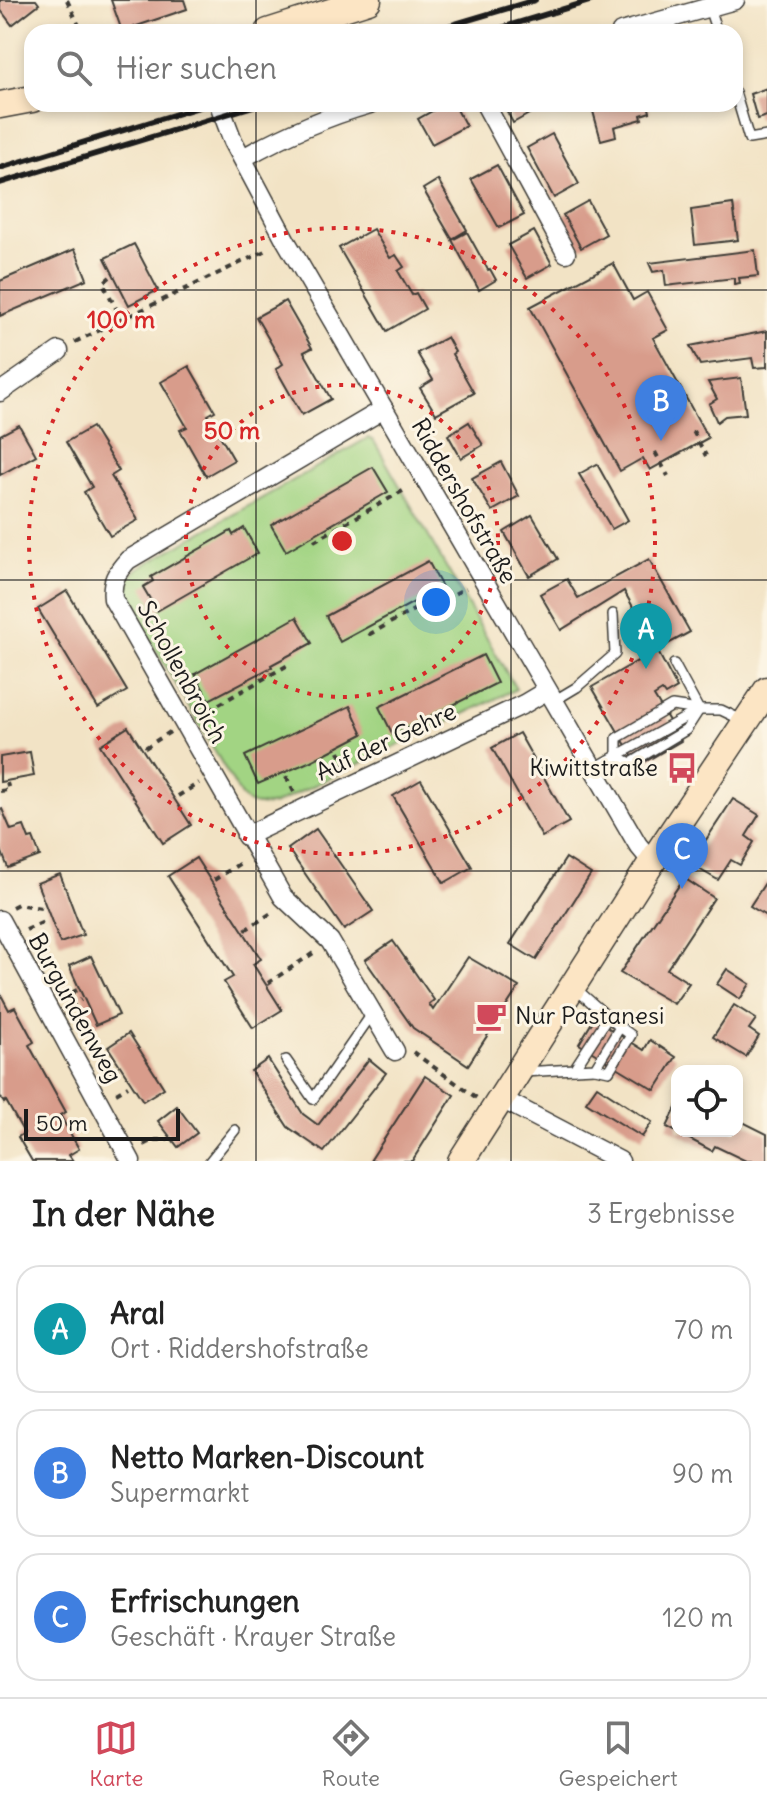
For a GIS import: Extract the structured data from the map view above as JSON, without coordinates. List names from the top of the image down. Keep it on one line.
{"streets":{"street":["Riddershofstraße","Schollenbroich","Auf der Gehre","Burgundenweg"]},"crossings":[["Riddershofstraße","Schollenbroich"],["Riddershofstraße","Auf der Gehre"],["Schollenbroich","Auf der Gehre"]],"places":{"bus stop":["Kiwittstraße"],"cafe":["Nur Pastanesi"]},"scale_bar":"50 m","page":{"search":"Hier suchen","pins":["B","A","C"],"scale":"50 m","heading":["In der Nähe","3 Ergebnisse"],"list":[{"mark":"A","name":"Aral","note":"Ort · Riddershofstraße","value":"70 m"},{"mark":"B","name":"Netto Marken-Discount","note":"Supermarkt","value":"90 m"},{"mark":"C","name":"Erfrischungen","note":"Geschäft · Krayer Straße","value":"120 m"}],"nav":["Karte","Route","Gespeichert"]},"rings":["100 m","50 m"]}
